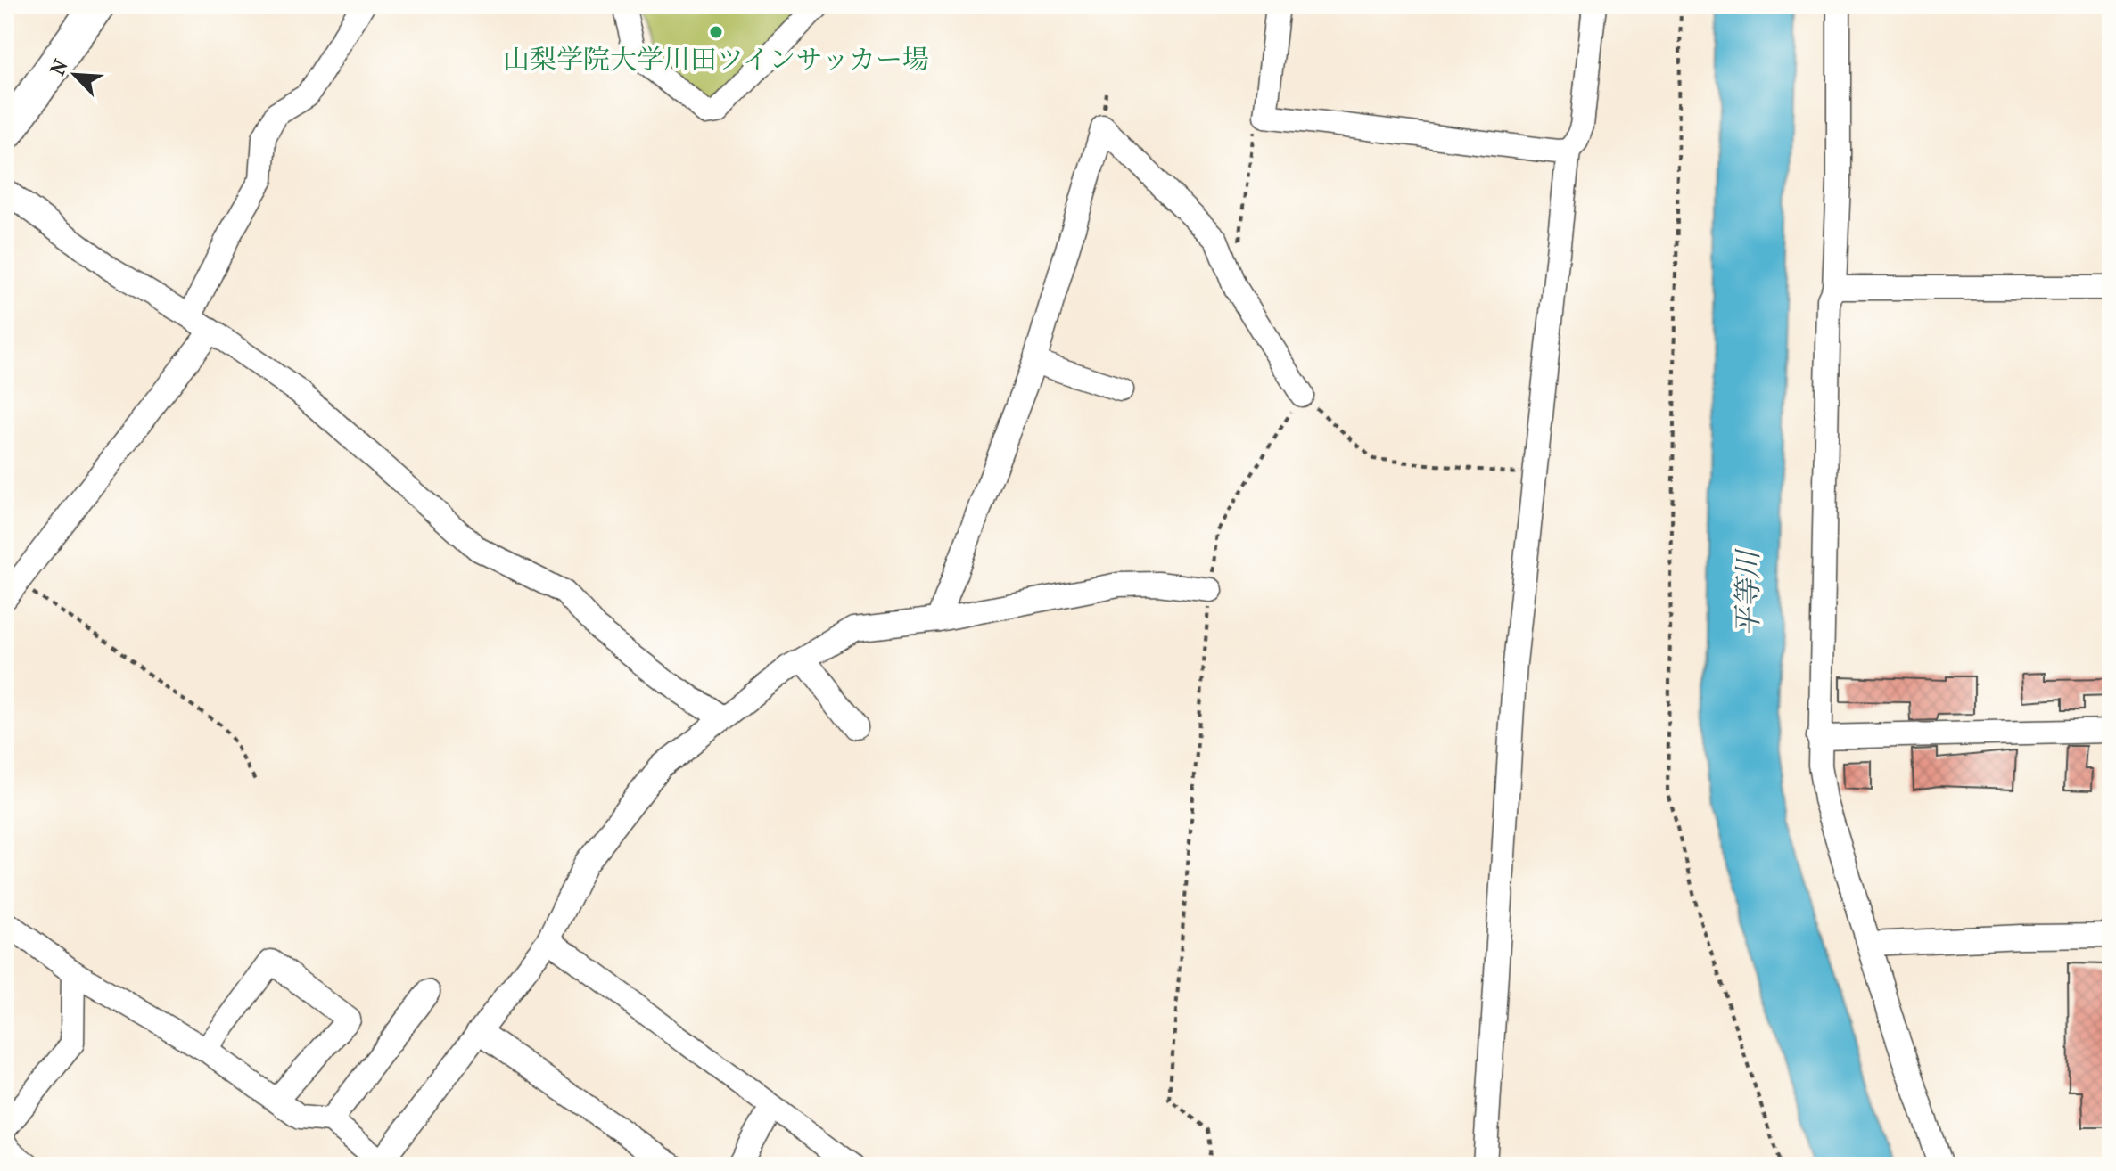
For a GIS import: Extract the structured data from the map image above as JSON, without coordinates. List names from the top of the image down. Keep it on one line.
{"water":["平等川"],"places":["山梨学院大学川田ツインサッカー場"],"north":"top left"}
